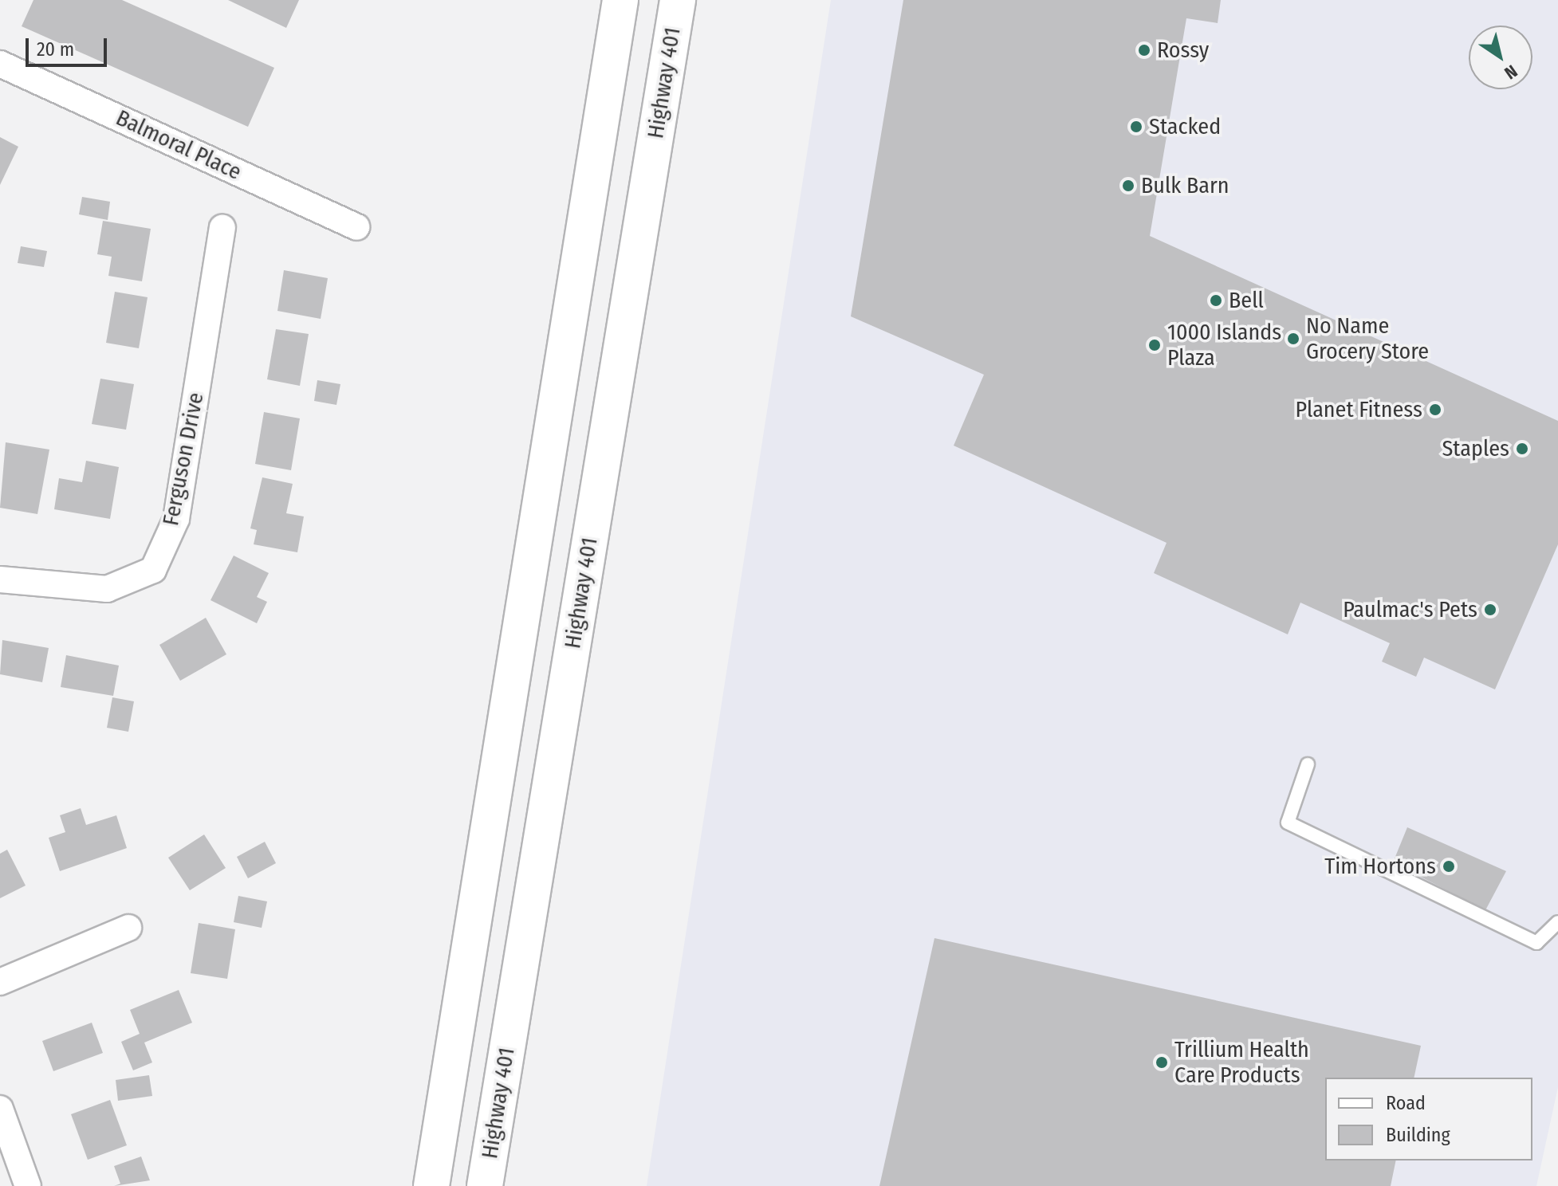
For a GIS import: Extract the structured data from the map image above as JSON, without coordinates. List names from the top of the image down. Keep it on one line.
{"streets":{"highway":["Highway 401"],"street":["Balmoral Place","Ferguson Drive"]},"places":["Rossy","Stacked","Bulk Barn","Bell","No Name Grocery Store","1000 Islands Plaza","Planet Fitness","Staples","Paulmac's Pets","Tim Hortons","Trillium Health Care Products"],"legend":["Road","Building"],"scale_bar":"20 m","north":"bottom right"}
